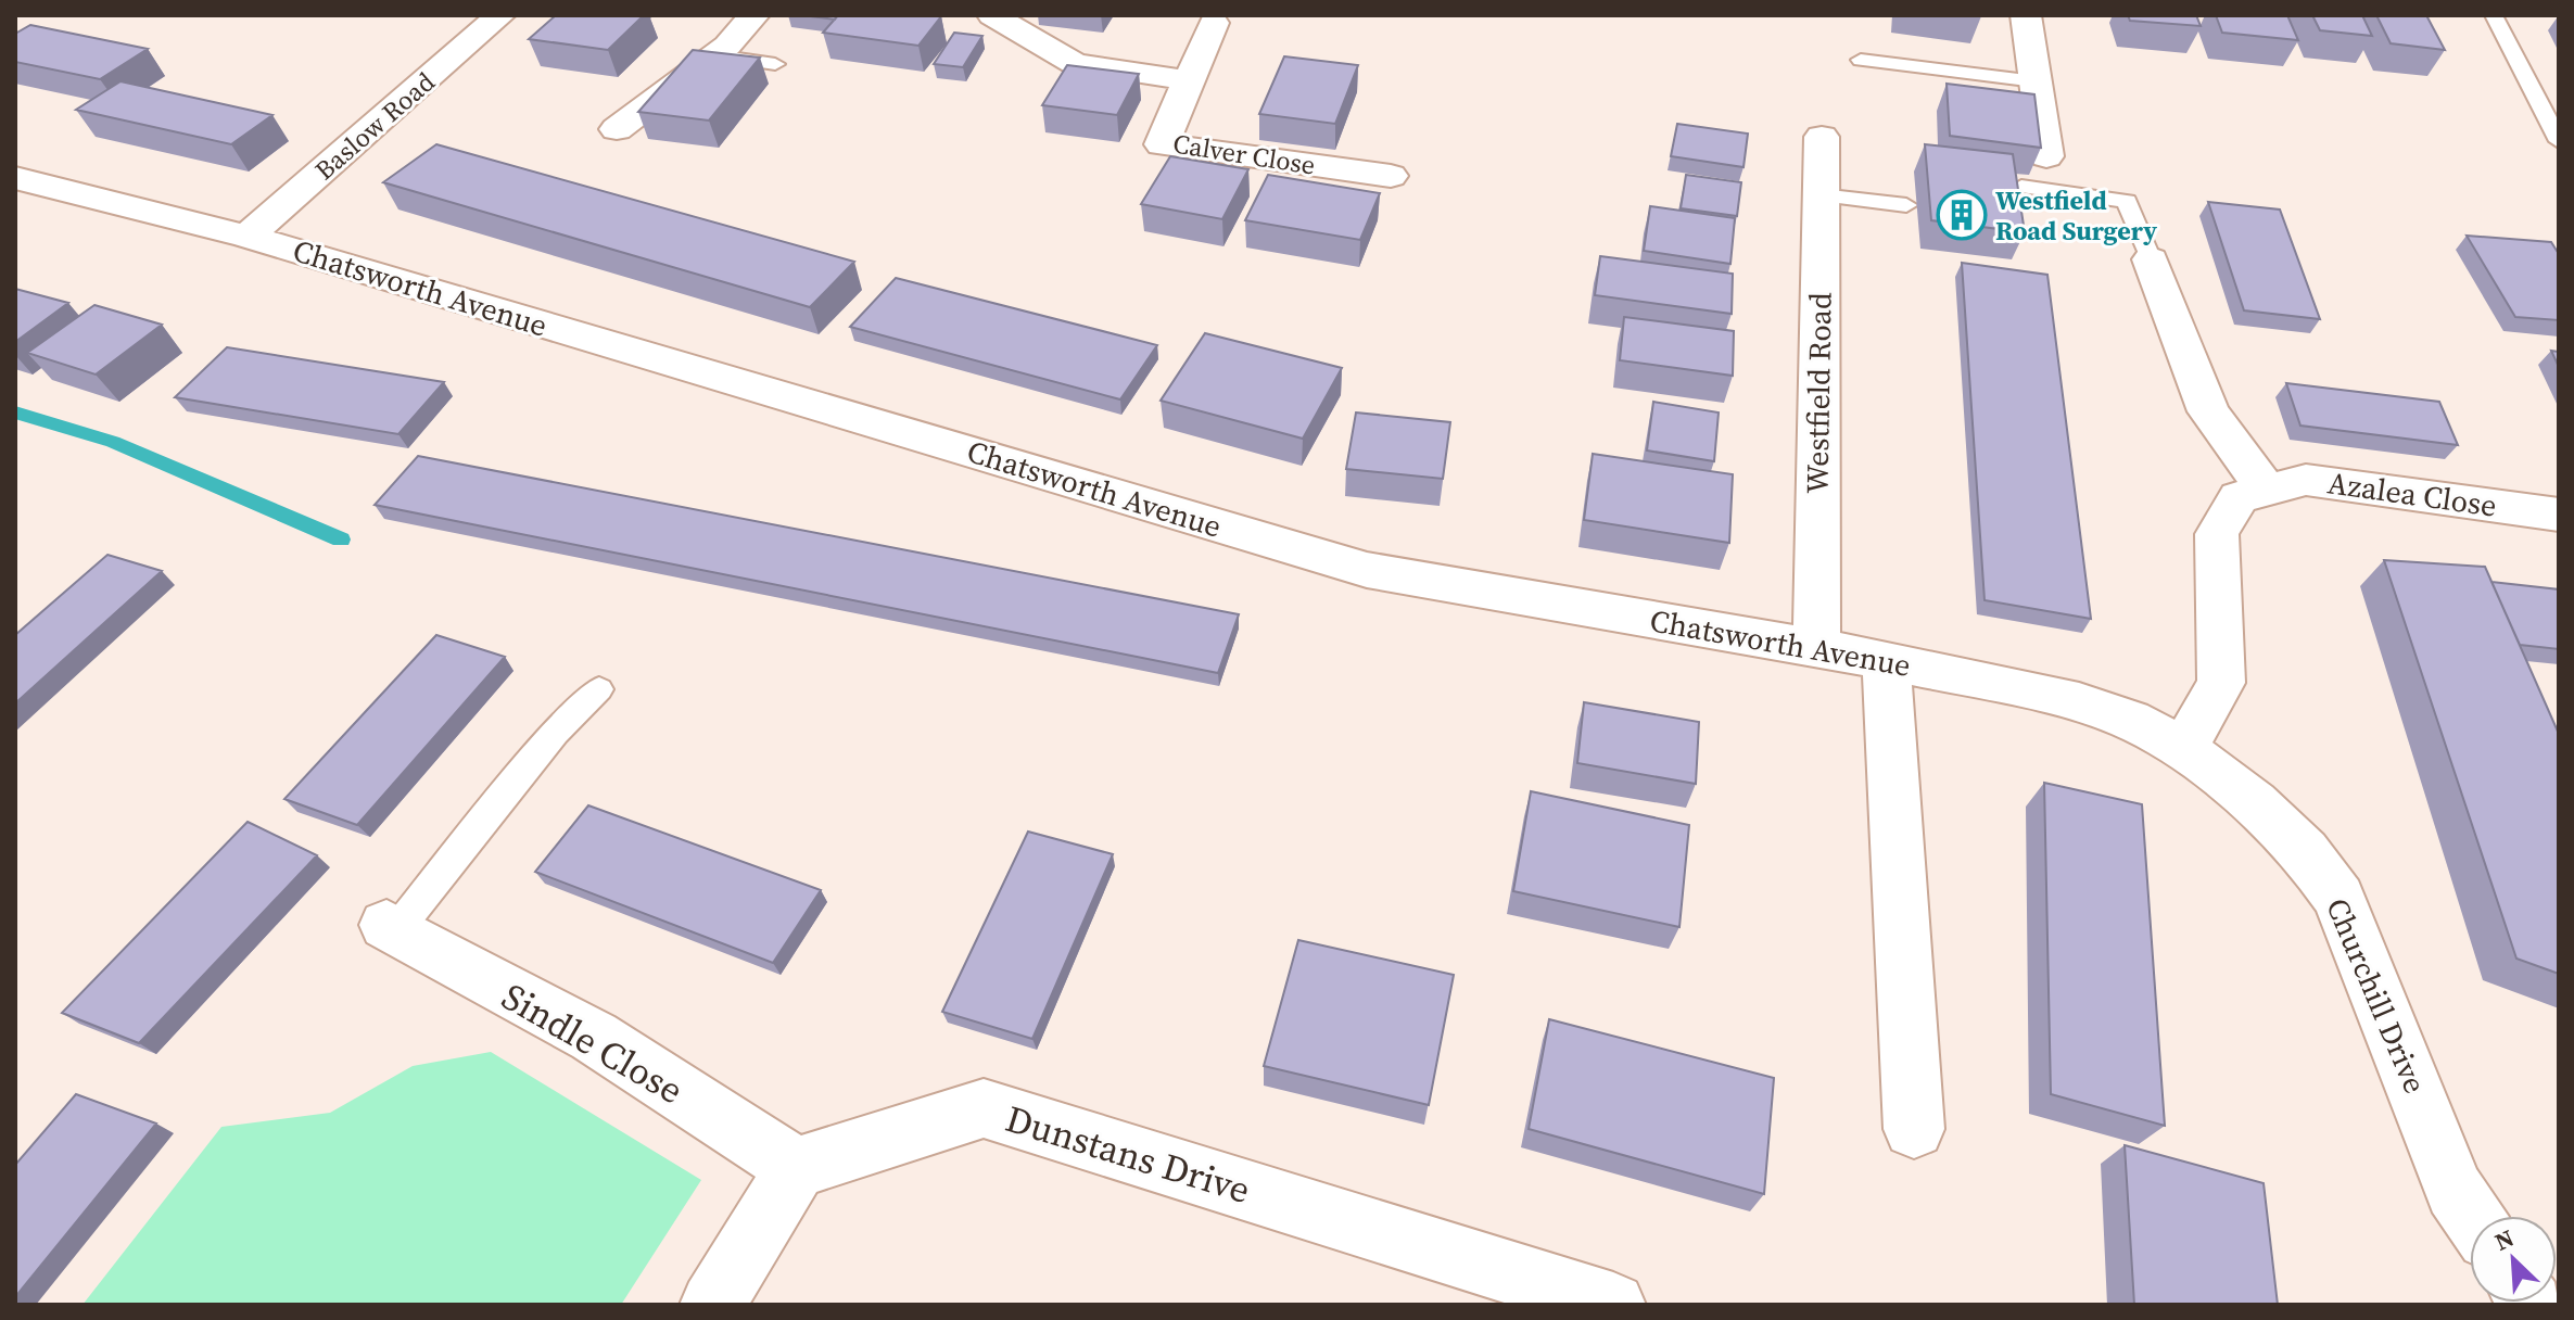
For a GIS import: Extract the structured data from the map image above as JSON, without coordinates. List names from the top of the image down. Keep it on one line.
{"streets":{"street":["Baslow Road","Calver Close","Chatsworth Avenue","Westfield Road","Azalea Close","Churchill Drive","Sindle Close","Dunstans Drive"]},"crossings":[["Baslow Road","Chatsworth Avenue"],["Chatsworth Avenue","Westfield Road"],["Chatsworth Avenue","Azalea Close"],["Chatsworth Avenue","Churchill Drive"],["Azalea Close","Churchill Drive"],["Sindle Close","Dunstans Drive"]],"places":{"building":["Westfield Road Surgery"]},"north":"top left"}
